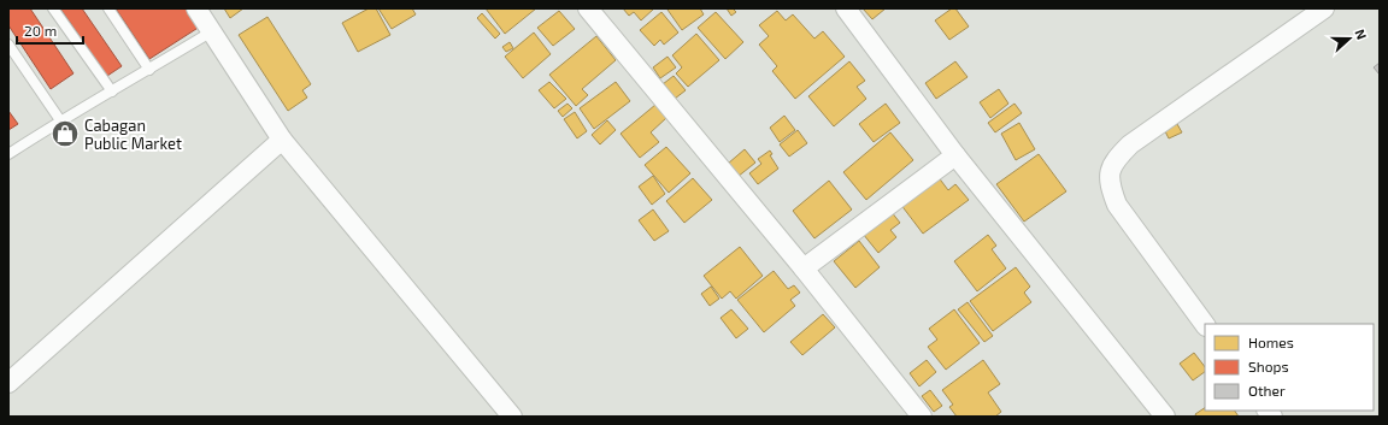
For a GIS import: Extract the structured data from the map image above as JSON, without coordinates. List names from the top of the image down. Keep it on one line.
{"places":{"shop":["Cabagan Public Market"]},"legend":["Homes","Shops","Other"],"scale_bar":"20 m","north":"right"}
